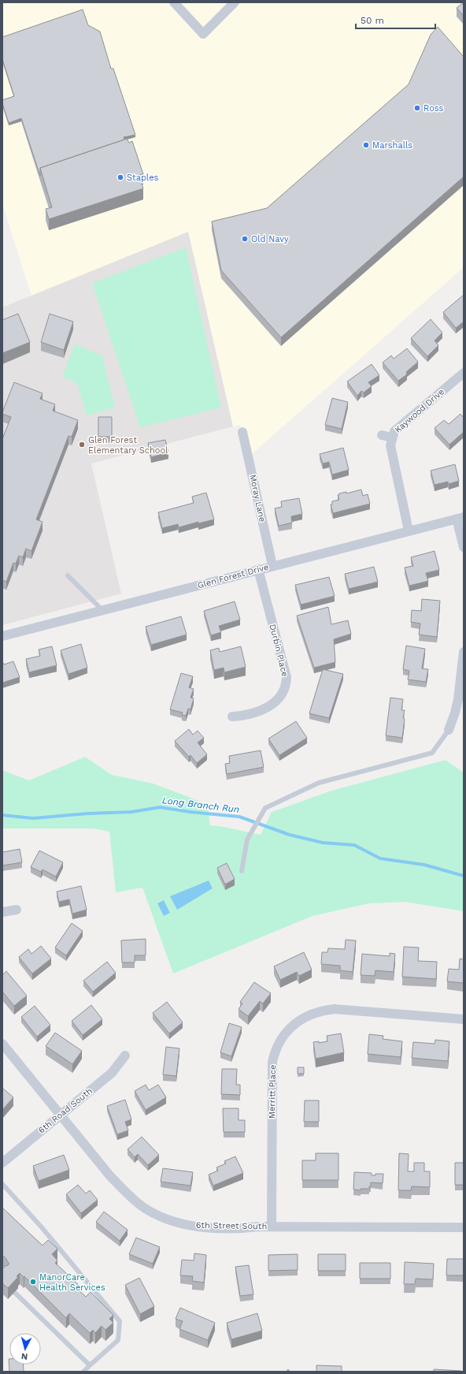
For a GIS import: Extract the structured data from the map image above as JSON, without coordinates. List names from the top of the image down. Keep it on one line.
{"streets":{"street":["Kaywood Drive","Moray Lane","Glen Forest Drive","Durbin Place","Merritt Place","6th Road South","6th Street South"]},"crossings":[["Kaywood Drive","Glen Forest Drive"],["Moray Lane","Glen Forest Drive"],["Glen Forest Drive","Durbin Place"],["Merritt Place","6th Street South"],["6th Road South","6th Street South"]],"water":["Long Branch Run"],"places":["Ross","Marshalls","Staples","Old Navy","Glen Forest Elementary School","ManorCare Health Services"],"scale_bar":"50 m","north":"bottom"}
